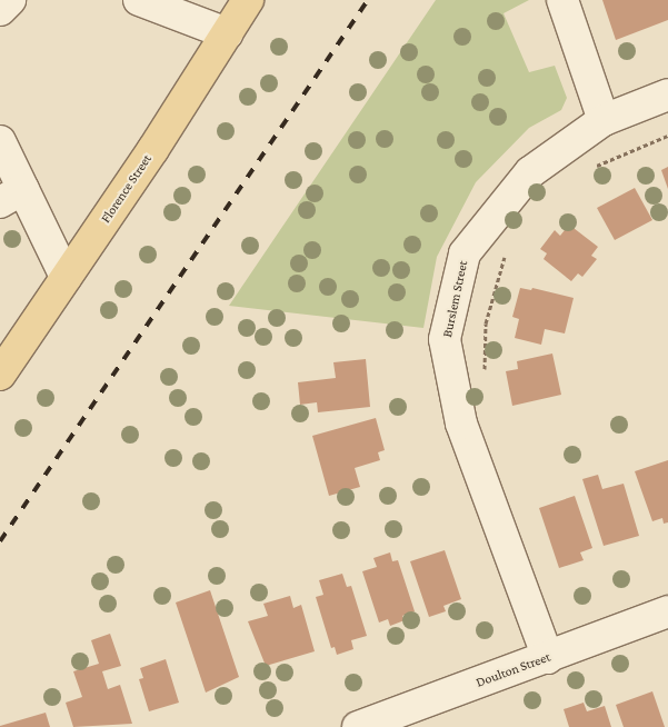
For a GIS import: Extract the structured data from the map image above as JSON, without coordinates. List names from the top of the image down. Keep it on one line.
{"streets":{"main road":["Florence Street"],"street":["Burslem Street","Doulton Street"]},"crossings":[["Burslem Street","Doulton Street"]]}
